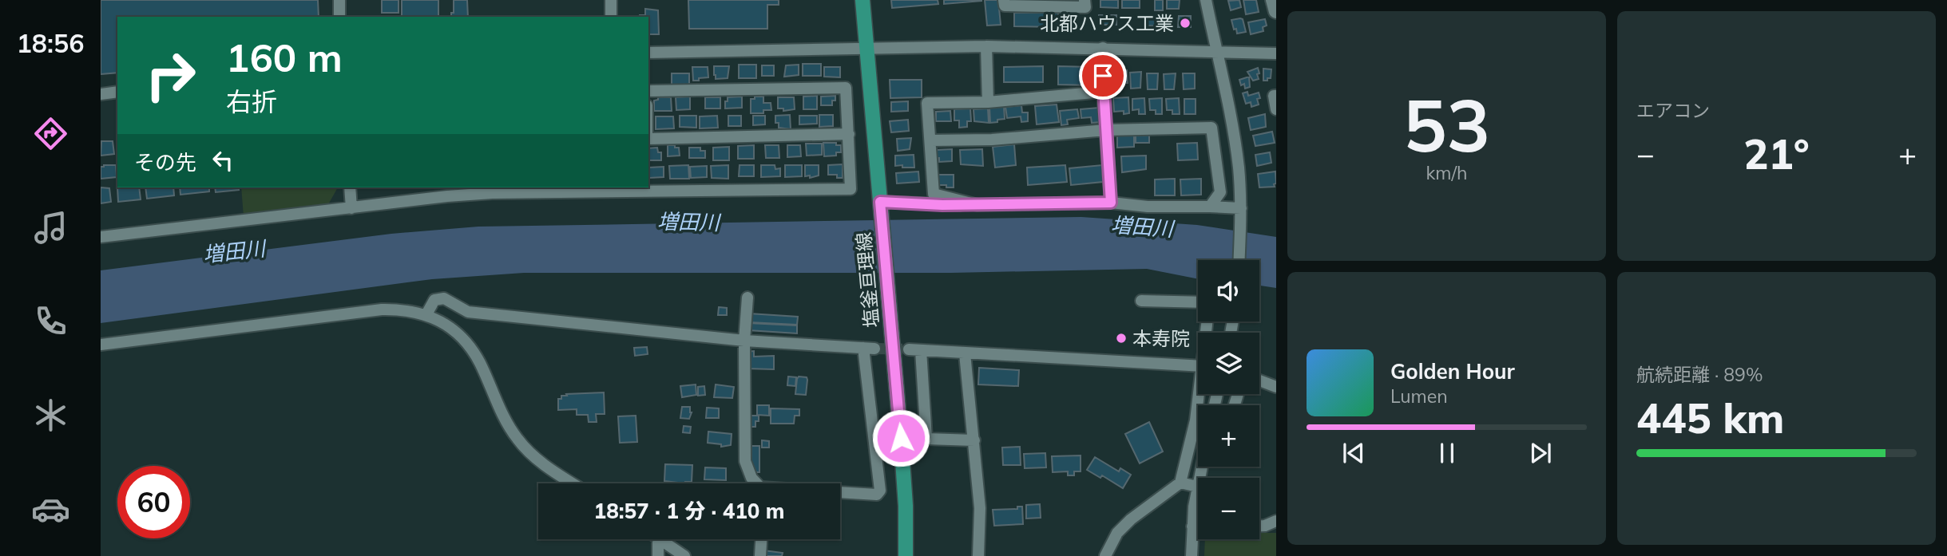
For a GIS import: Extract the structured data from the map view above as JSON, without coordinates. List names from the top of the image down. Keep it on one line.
{"streets":{"main road":["塩釜亘理線"]},"water":["増田川"],"places":["北都ハウス工業","本寿院"],"page":{"tabs":"18:56","tile":[["53","km/h"],"エアコン",["航続距離 · 89%","445 km"]],"turn":["160 m","右折"],"heat":["−","21°","+"],"then":"その先","map_buttons":["+","−"],"song":["Golden Hour","Lumen"],"limit":"60","trip":"18:57 · 1 分 · 410 m"}}
